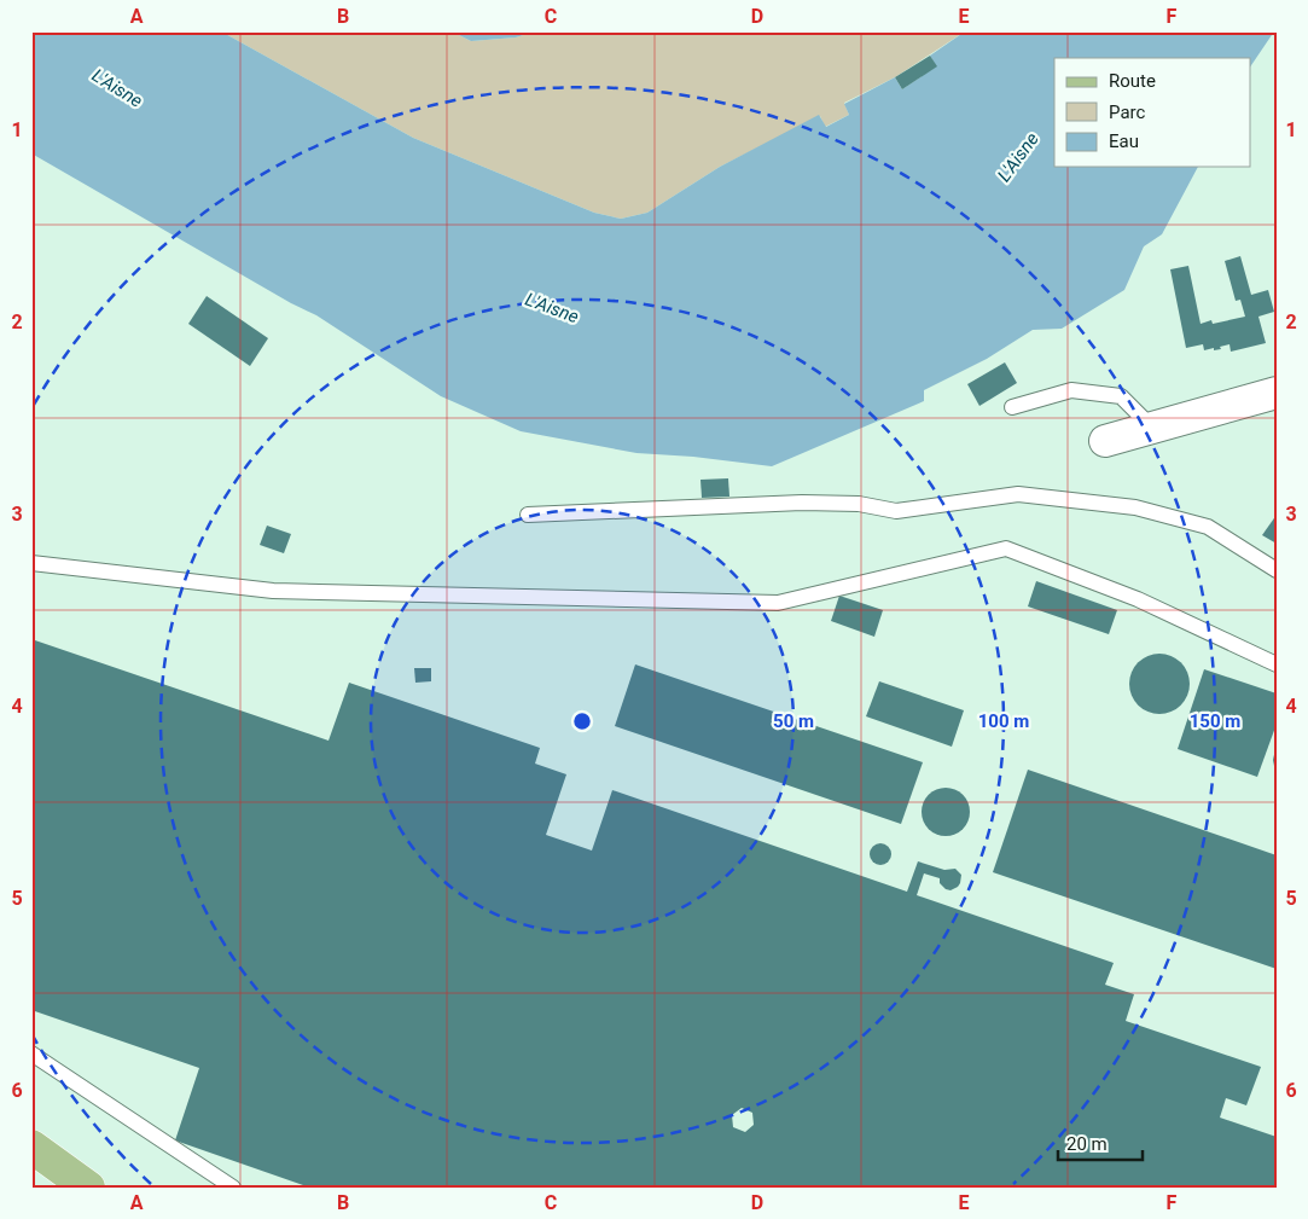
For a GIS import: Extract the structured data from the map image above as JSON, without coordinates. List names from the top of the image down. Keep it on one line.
{"water":["L'Aisne"],"legend":["Route","Parc","Eau"],"scale_bar":"20 m","grid":{"columns":["A","B","C","D","E","F"],"rows":["1","2","3","4","5","6"]},"rings":["50 m","100 m","150 m"]}
